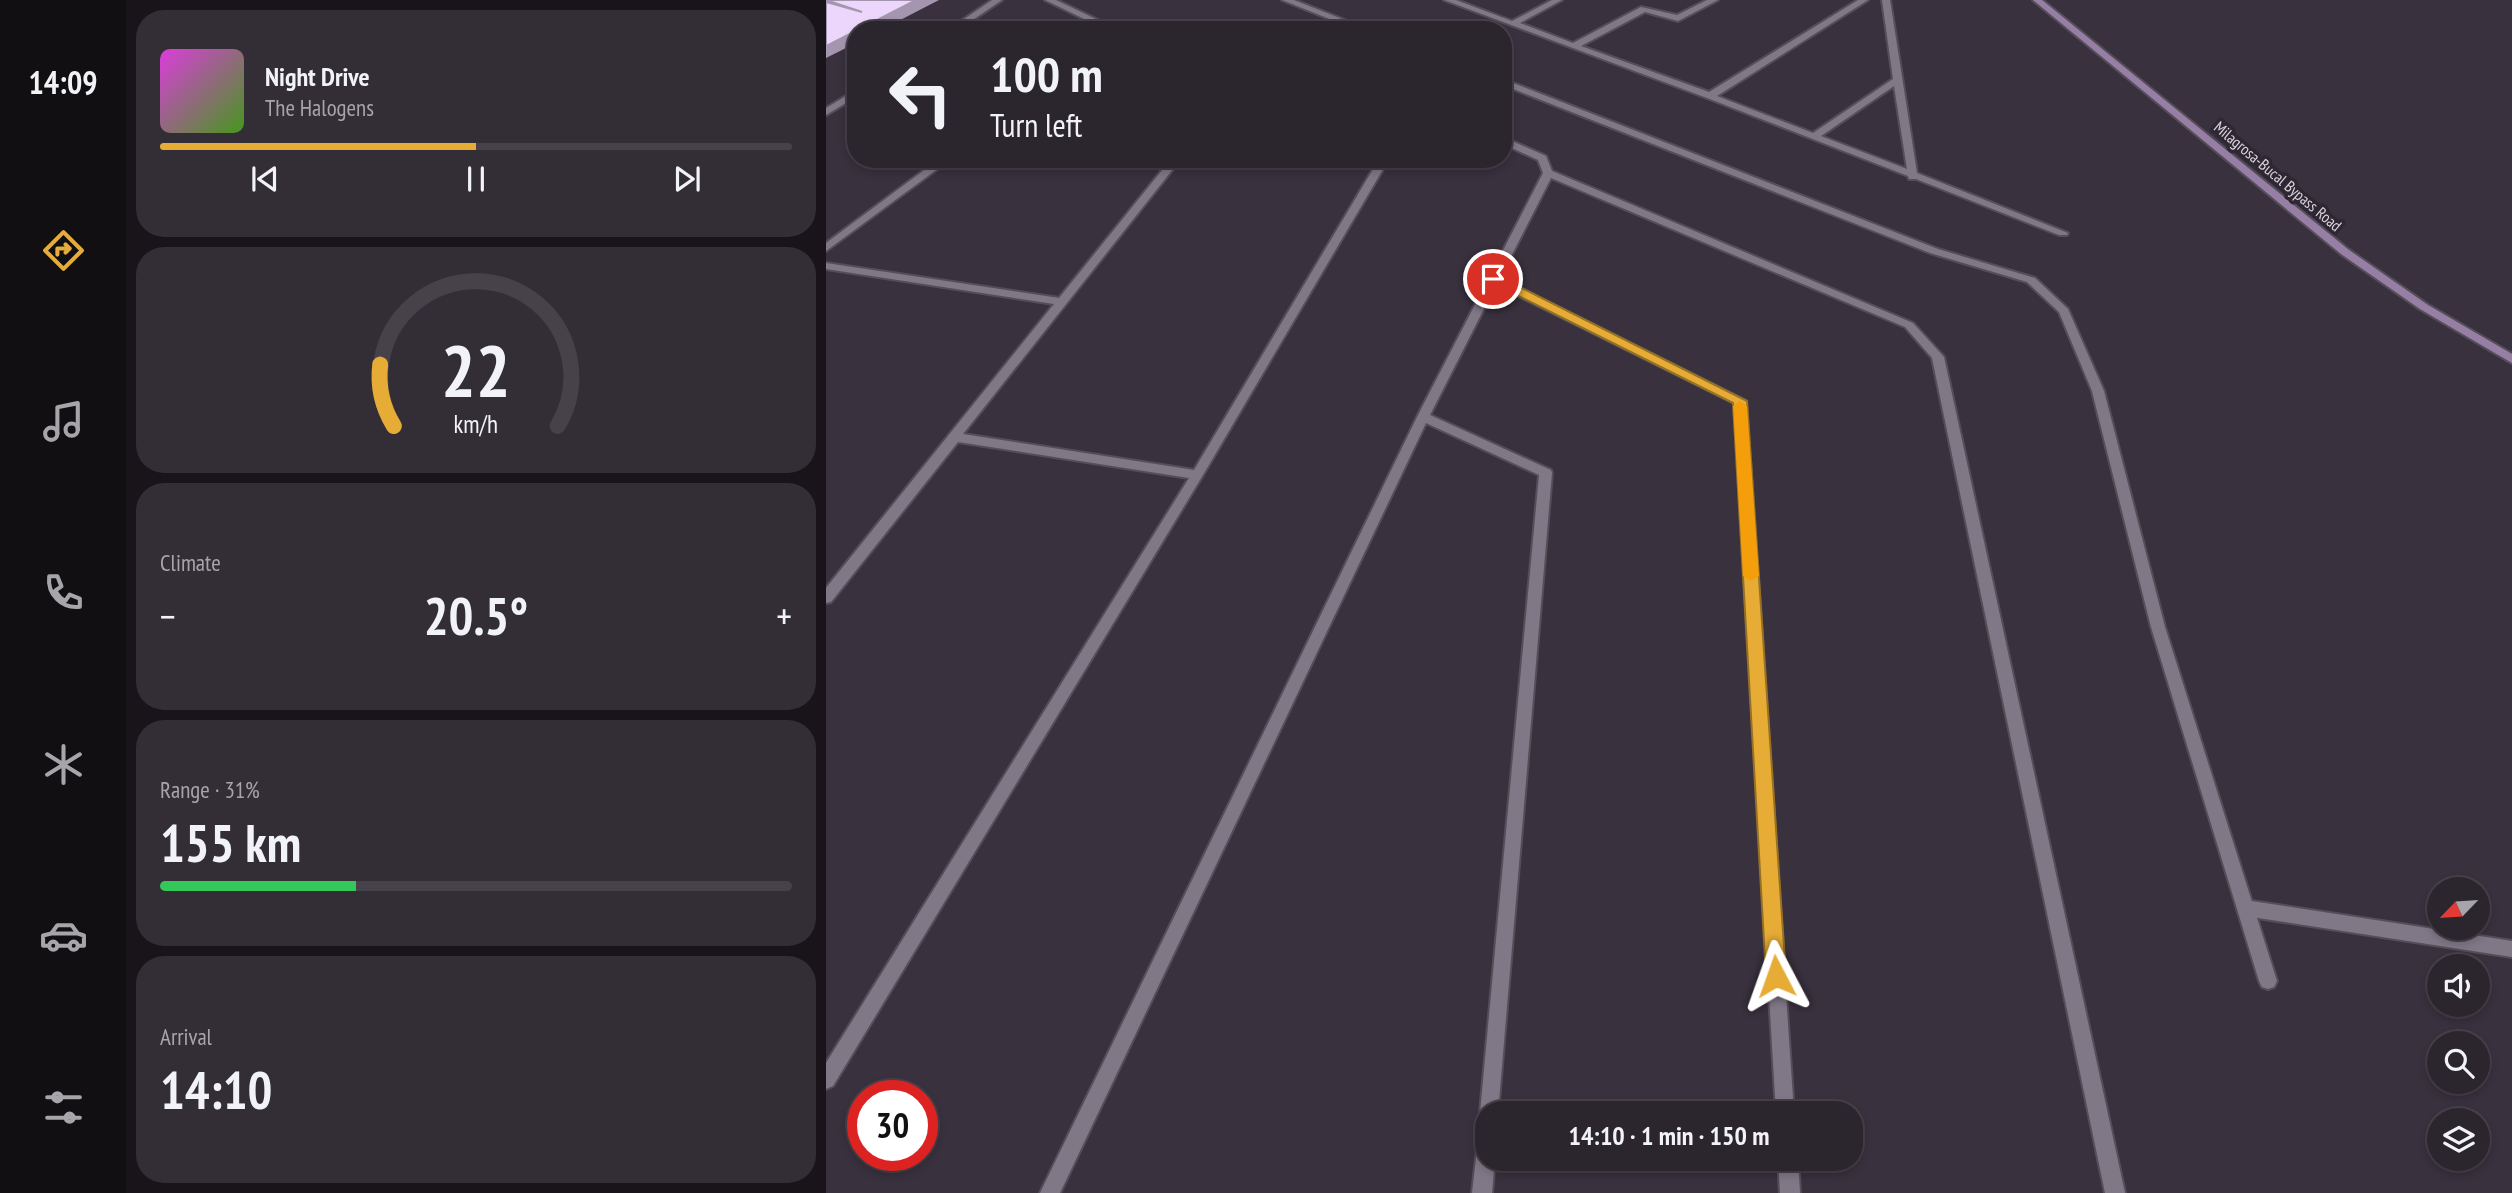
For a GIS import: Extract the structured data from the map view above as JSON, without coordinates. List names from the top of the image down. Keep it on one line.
{"streets":{"main road":["Milagrosa-Bucal Bypass Road"]},"north":"bottom left","page":{"tabs":"14:09","turn":["100 m","Turn left"],"song":["Night Drive","The Halogens"],"tile":["Climate",["Range · 31%","155 km"],["Arrival","14:10"]],"heat":["−","20.5°","+"],"limit":"30","trip":"14:10 · 1 min · 150 m","gauge":["22","km/h"]}}
